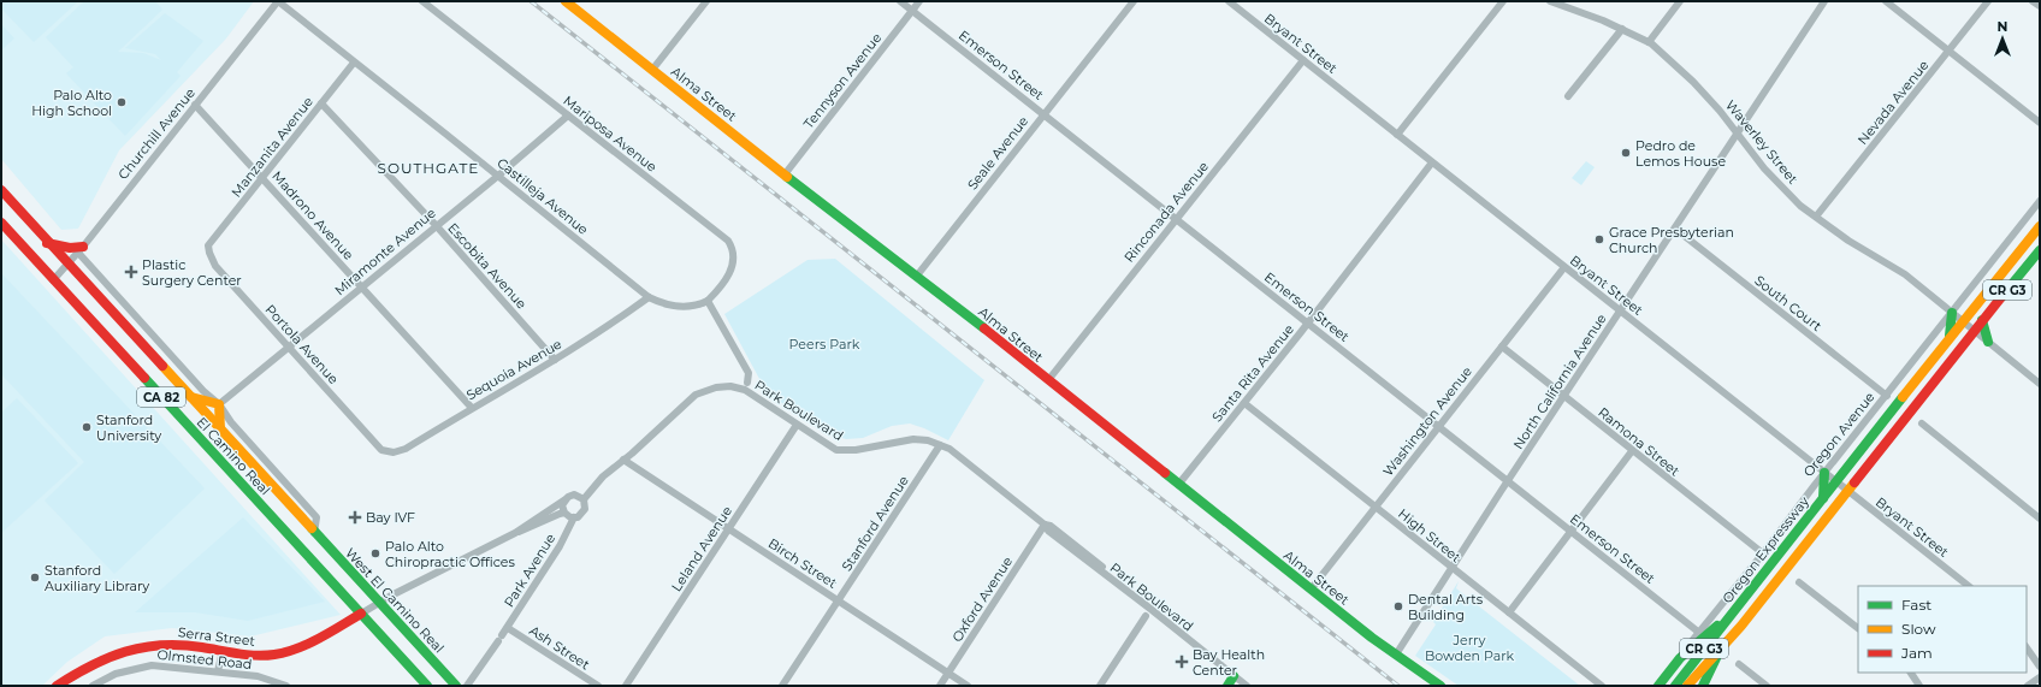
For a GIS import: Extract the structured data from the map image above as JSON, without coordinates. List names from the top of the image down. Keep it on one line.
{"streets":{"main road":["Alma Street","CR G3","CA 82","Oregon Avenue","El Camino Real","Oregon Expressway","West El Camino Real","Serra Street"],"street":["Bryant Street","Emerson Street","Tennyson Avenue","Nevada Avenue","Churchill Avenue","Mariposa Avenue","Waverley Street","Manzanita Avenue","Seale Avenue","Castilleja Avenue","Rinconada Avenue","Madrono Avenue","Miramonte Avenue","Escobita Avenue","South Court","Portola Avenue","Sequoia Avenue","Santa Rita Avenue","North California Avenue","Park Boulevard","Washington Avenue","Ramona Street","Stanford Avenue","High Street","Leland Avenue","Birch Street","Park Avenue","Oxford Avenue","Ash Street","Olmsted Road"]},"crossings":[["Bryant Street","Rinconada Avenue"],["Bryant Street","CR G3"],["Bryant Street","Santa Rita Avenue"],["Bryant Street","North California Avenue"],["Bryant Street","Washington Avenue"],["Bryant Street","Oregon Avenue"],["Bryant Street","Oregon Expressway"],["Emerson Street","Tennyson Avenue"],["Emerson Street","Seale Avenue"],["Emerson Street","Rinconada Avenue"],["Emerson Street","Santa Rita Avenue"],["Emerson Street","North California Avenue"],["Emerson Street","Washington Avenue"],["Emerson Street","Oregon Avenue"],["Tennyson Avenue","Alma Street"],["Alma Street","Seale Avenue"],["Alma Street","Rinconada Avenue"],["Alma Street","Santa Rita Avenue"],["Alma Street","North California Avenue"],["Alma Street","Washington Avenue"],["Nevada Avenue","Waverley Street"],["Churchill Avenue","Castilleja Avenue"],["Churchill Avenue","Madrono Avenue"],["Churchill Avenue","El Camino Real"],["Mariposa Avenue","Castilleja Avenue"],["Mariposa Avenue","Miramonte Avenue"],["Waverley Street","CR G3"],["Waverley Street","North California Avenue"],["Waverley Street","Oregon Avenue"],["Waverley Street","Oregon Expressway"],["Manzanita Avenue","Castilleja Avenue"],["Manzanita Avenue","Madrono Avenue"],["Manzanita Avenue","Escobita Avenue"],["Manzanita Avenue","Portola Avenue"],["Castilleja Avenue","Miramonte Avenue"],["Castilleja Avenue","Sequoia Avenue"],["Madrono Avenue","Miramonte Avenue"],["Madrono Avenue","Sequoia Avenue"],["Miramonte Avenue","Escobita Avenue"],["Miramonte Avenue","Portola Avenue"],["Escobita Avenue","Sequoia Avenue"],["South Court","North California Avenue"],["South Court","Oregon Avenue"],["Portola Avenue","Sequoia Avenue"],["Santa Rita Avenue","High Street"],["North California Avenue","Ramona Street"],["North California Avenue","High Street"],["CA 82","El Camino Real"],["Park Boulevard","Stanford Avenue"],["Park Boulevard","Leland Avenue"],["Park Boulevard","Birch Street"],["Park Boulevard","Park Avenue"],["Park Boulevard","Oxford Avenue"],["Washington Avenue","Ramona Street"],["Washington Avenue","High Street"],["Oregon Avenue","Ramona Street"],["El Camino Real","West El Camino Real"],["El Camino Real","Serra Street"],["Stanford Avenue","Birch Street"],["Leland Avenue","Birch Street"],["Birch Street","Oxford Avenue"],["Park Avenue","Ash Street"]],"districts":["SOUTHGATE"],"parks":["Peers Park","Jerry Bowden Park"],"places":{"other":["Palo Alto High School","Pedro de Lemos House","Grace Presbyterian Church","Stanford University","Palo Alto Chiropractic Offices","Stanford Auxiliary Library","Dental Arts Building"],"health":["Plastic Surgery Center","Bay IVF","Bay Health Center"]},"legend":["Fast","Slow","Jam"],"north":"top"}
